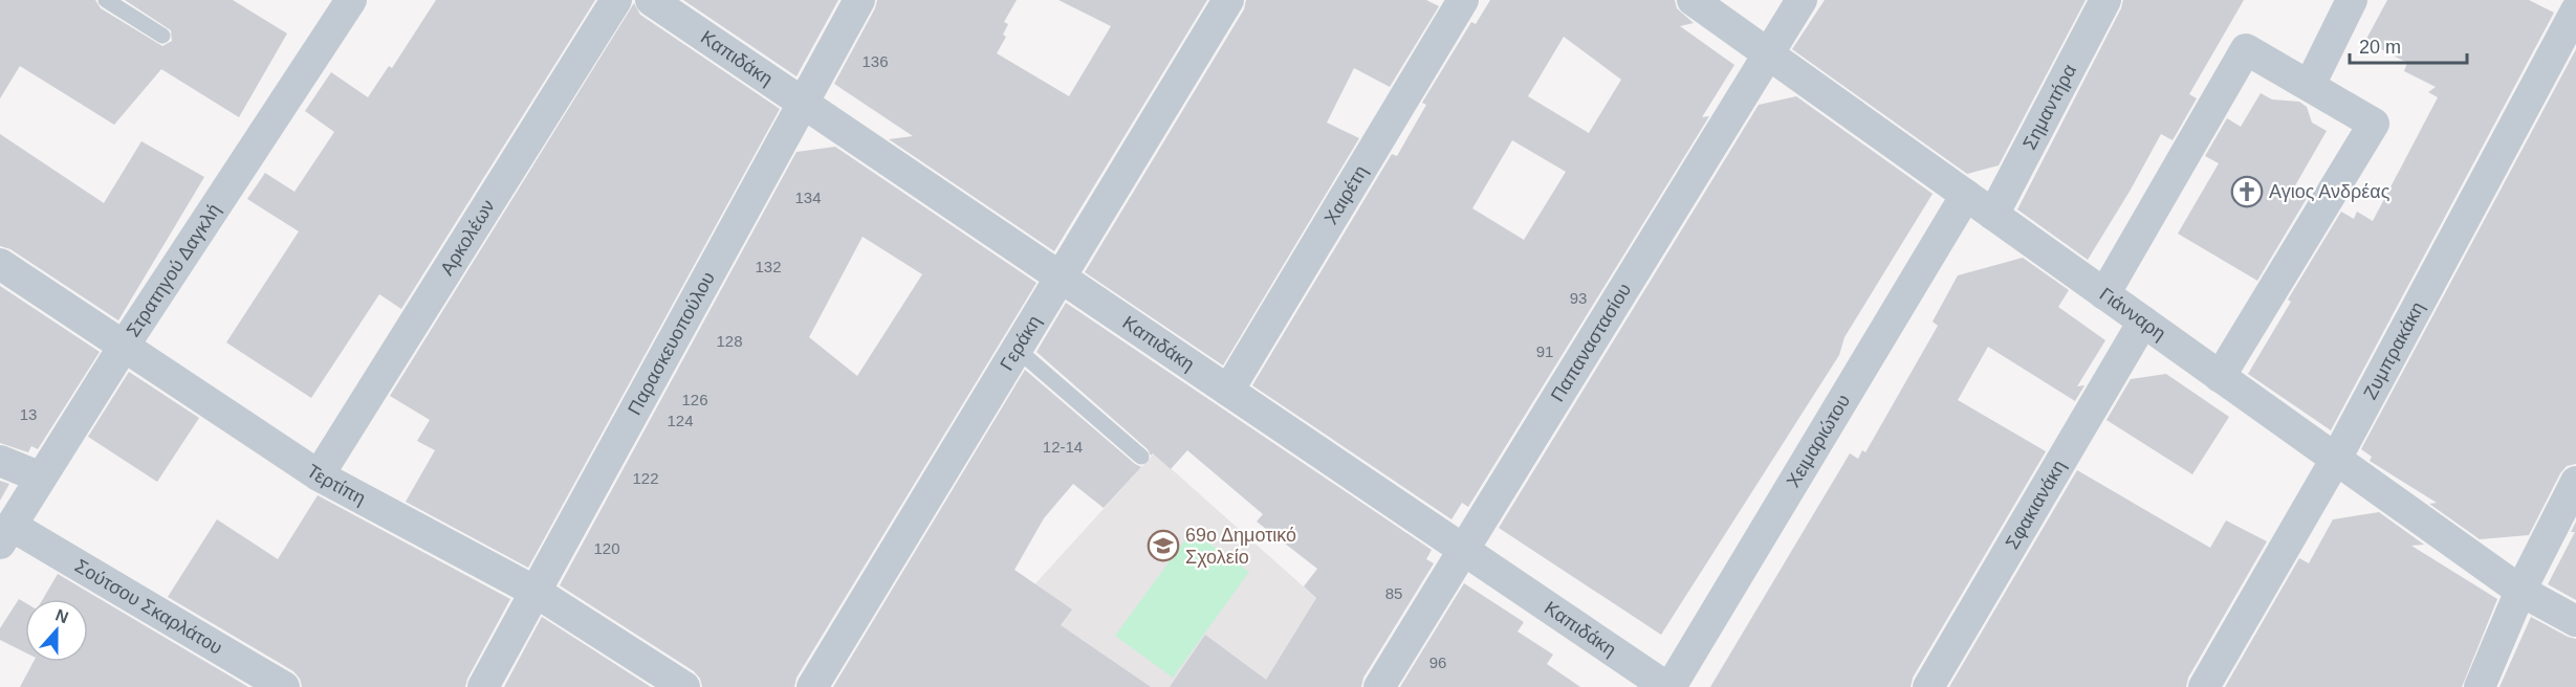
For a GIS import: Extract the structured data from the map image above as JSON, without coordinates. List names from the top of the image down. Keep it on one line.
{"streets":{"street":["Καπιδάκη","Σημαντήρα","Χαιρέτη","Αρκολέων","Στρατηγού Δαγκλή","Γιάνναρη","Παρασκευοπούλου","Γεράκη","Παπαναστασίου","Ζυμπρακάκη","Χειμαριώτου","Τερτίπη","Σφακιανάκη","Σούτσου Σκαρλάτου"]},"crossings":[["Καπιδάκη","Χαιρέτη"],["Καπιδάκη","Παρασκευοπούλου"],["Καπιδάκη","Γεράκη"],["Καπιδάκη","Παπαναστασίου"],["Καπιδάκη","Χειμαριώτου"],["Σημαντήρα","Γιάνναρη"],["Αρκολέων","Τερτίπη"],["Στρατηγού Δαγκλή","Τερτίπη"],["Στρατηγού Δαγκλή","Σούτσου Σκαρλάτου"],["Γιάνναρη","Παπαναστασίου"],["Γιάνναρη","Ζυμπρακάκη"],["Γιάνναρη","Χειμαριώτου"],["Γιάνναρη","Σφακιανάκη"],["Παρασκευοπούλου","Τερτίπη"]],"places":{"church":["Αγιος Ανδρέας"],"school or university":["69ο Δημοτικό Σχολείο"]},"house_numbers":["136","134","132","93","128","91","126","13","124","12-14","122","120","85","96"],"scale_bar":"20 m","north":"top"}
